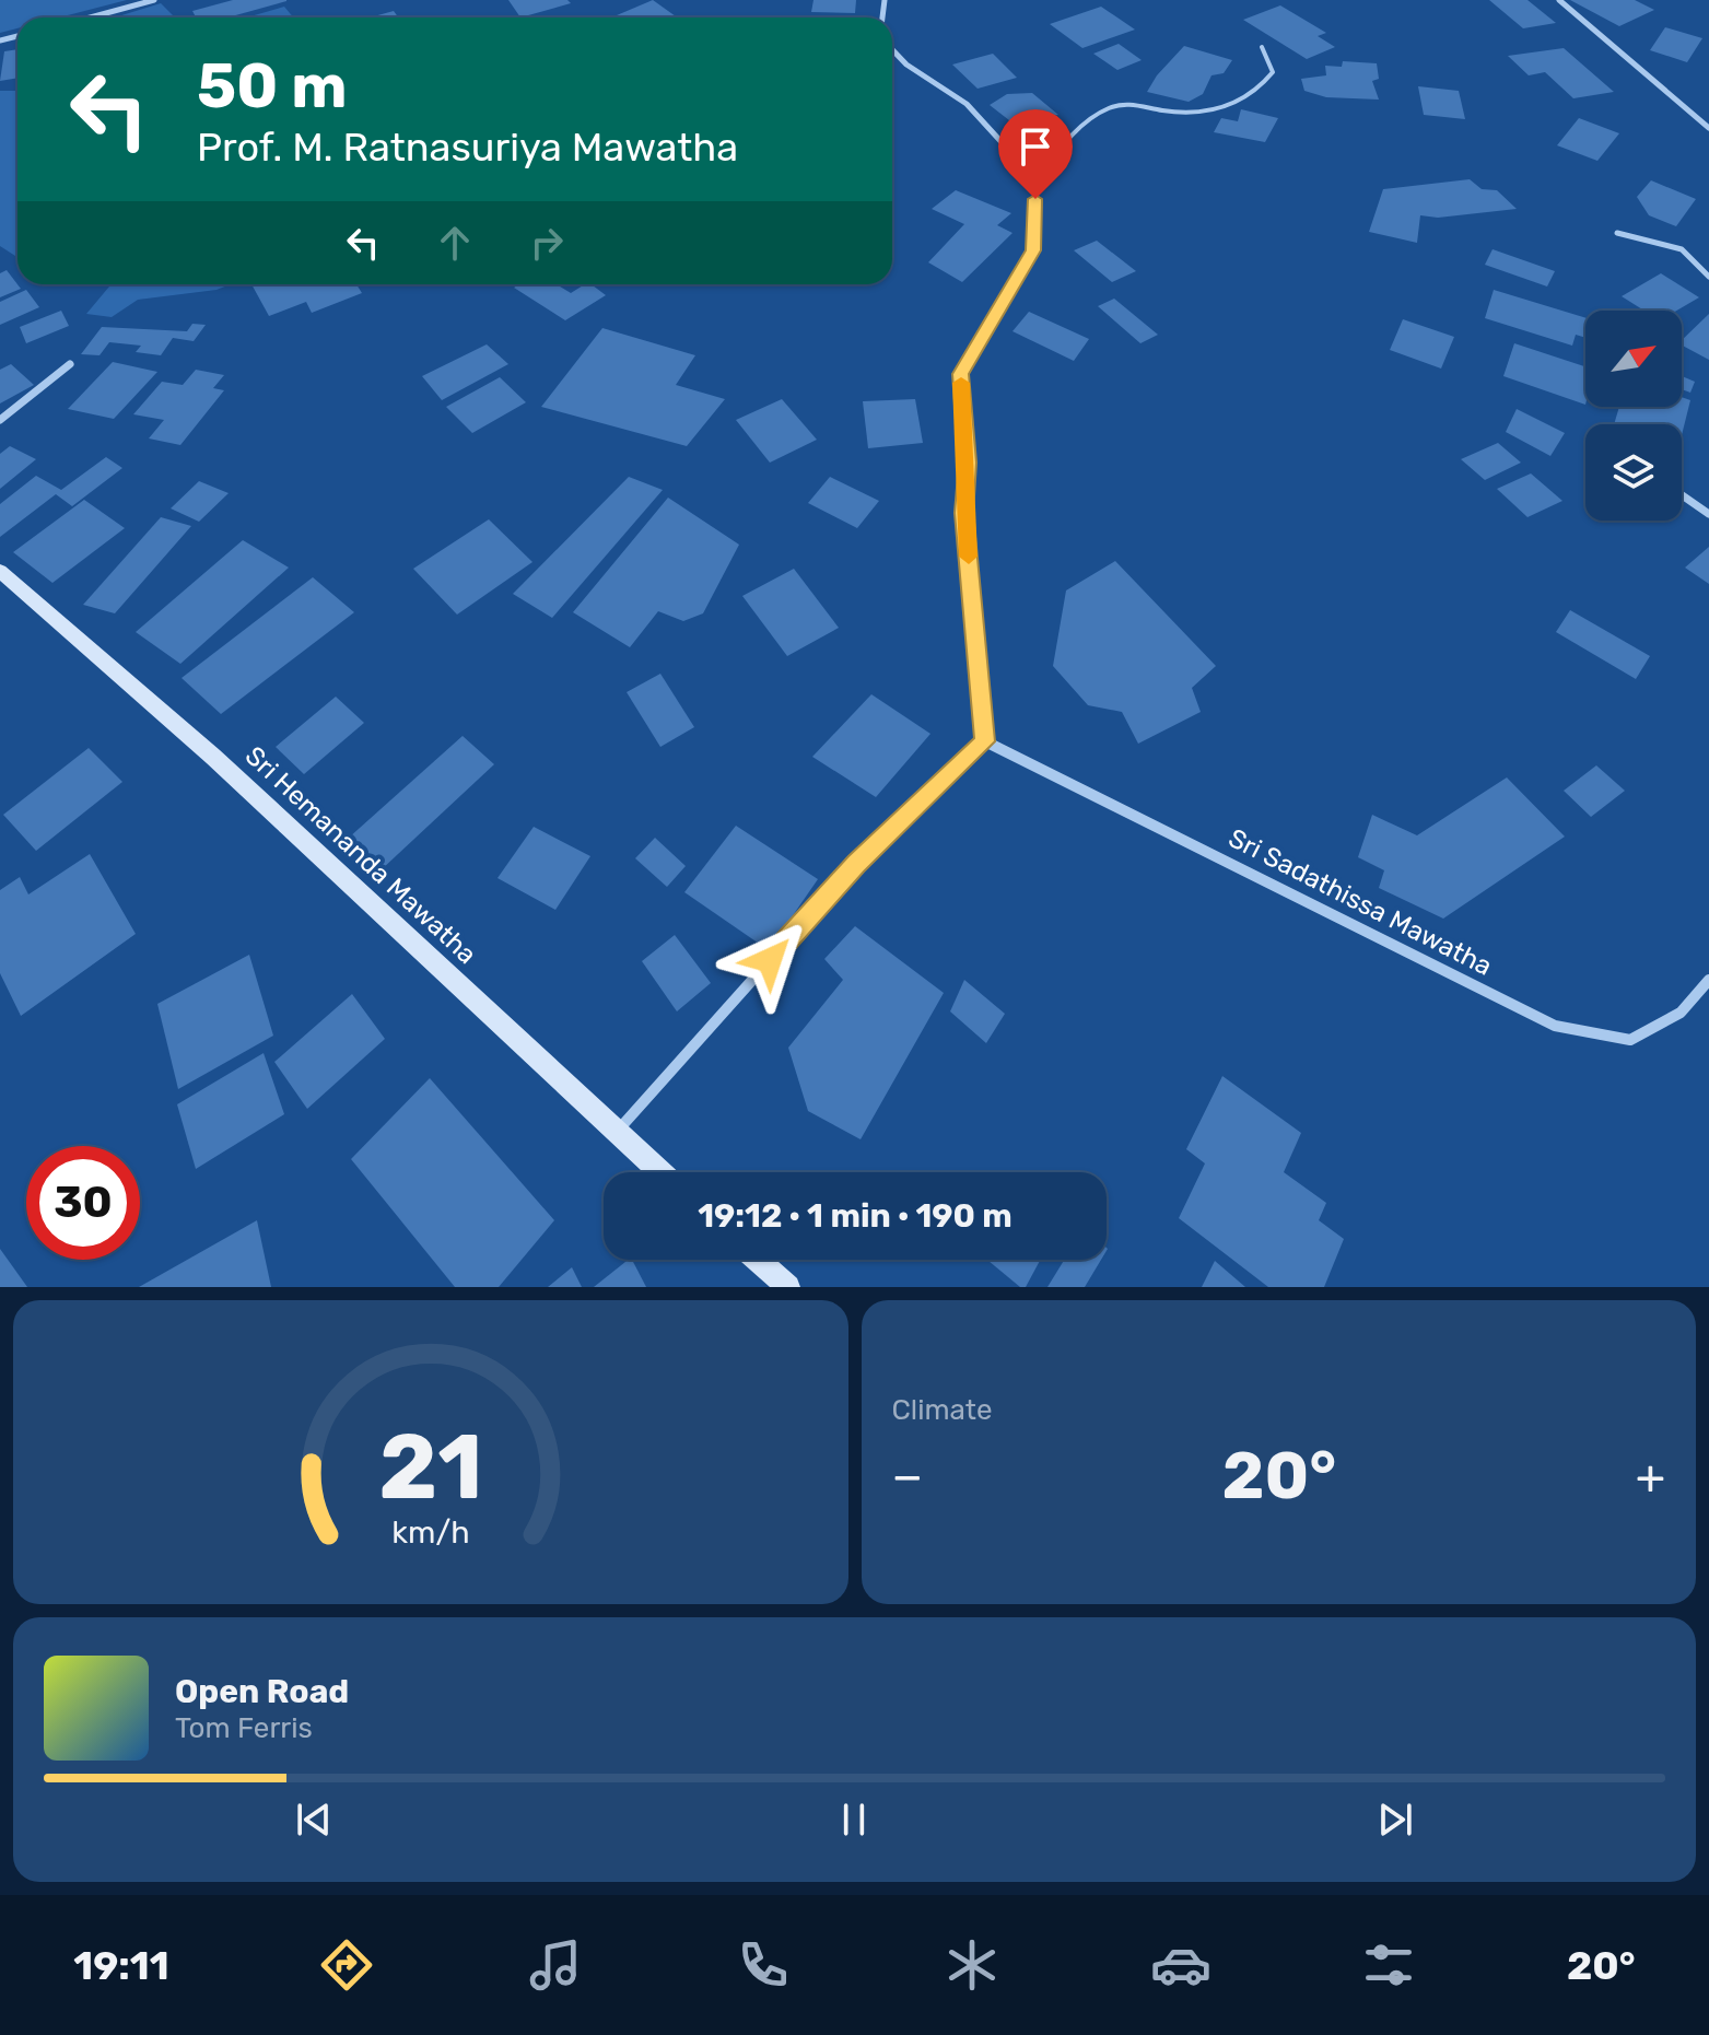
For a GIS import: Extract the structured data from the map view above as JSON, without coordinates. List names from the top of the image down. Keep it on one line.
{"streets":{"main road":["Sri Hemananda Mawatha"],"street":["Sri Sadathissa Mawatha"]},"north":"top right","page":{"turn":["50 m","Prof. M. Ratnasuriya Mawatha"],"limit":"30","trip":"19:12 · 1 min · 190 m","tile":"Climate","heat":["−","20°","+"],"song":["Open Road","Tom Ferris"],"tabs":["19:11","20°"],"gauge":["21","km/h"]}}
